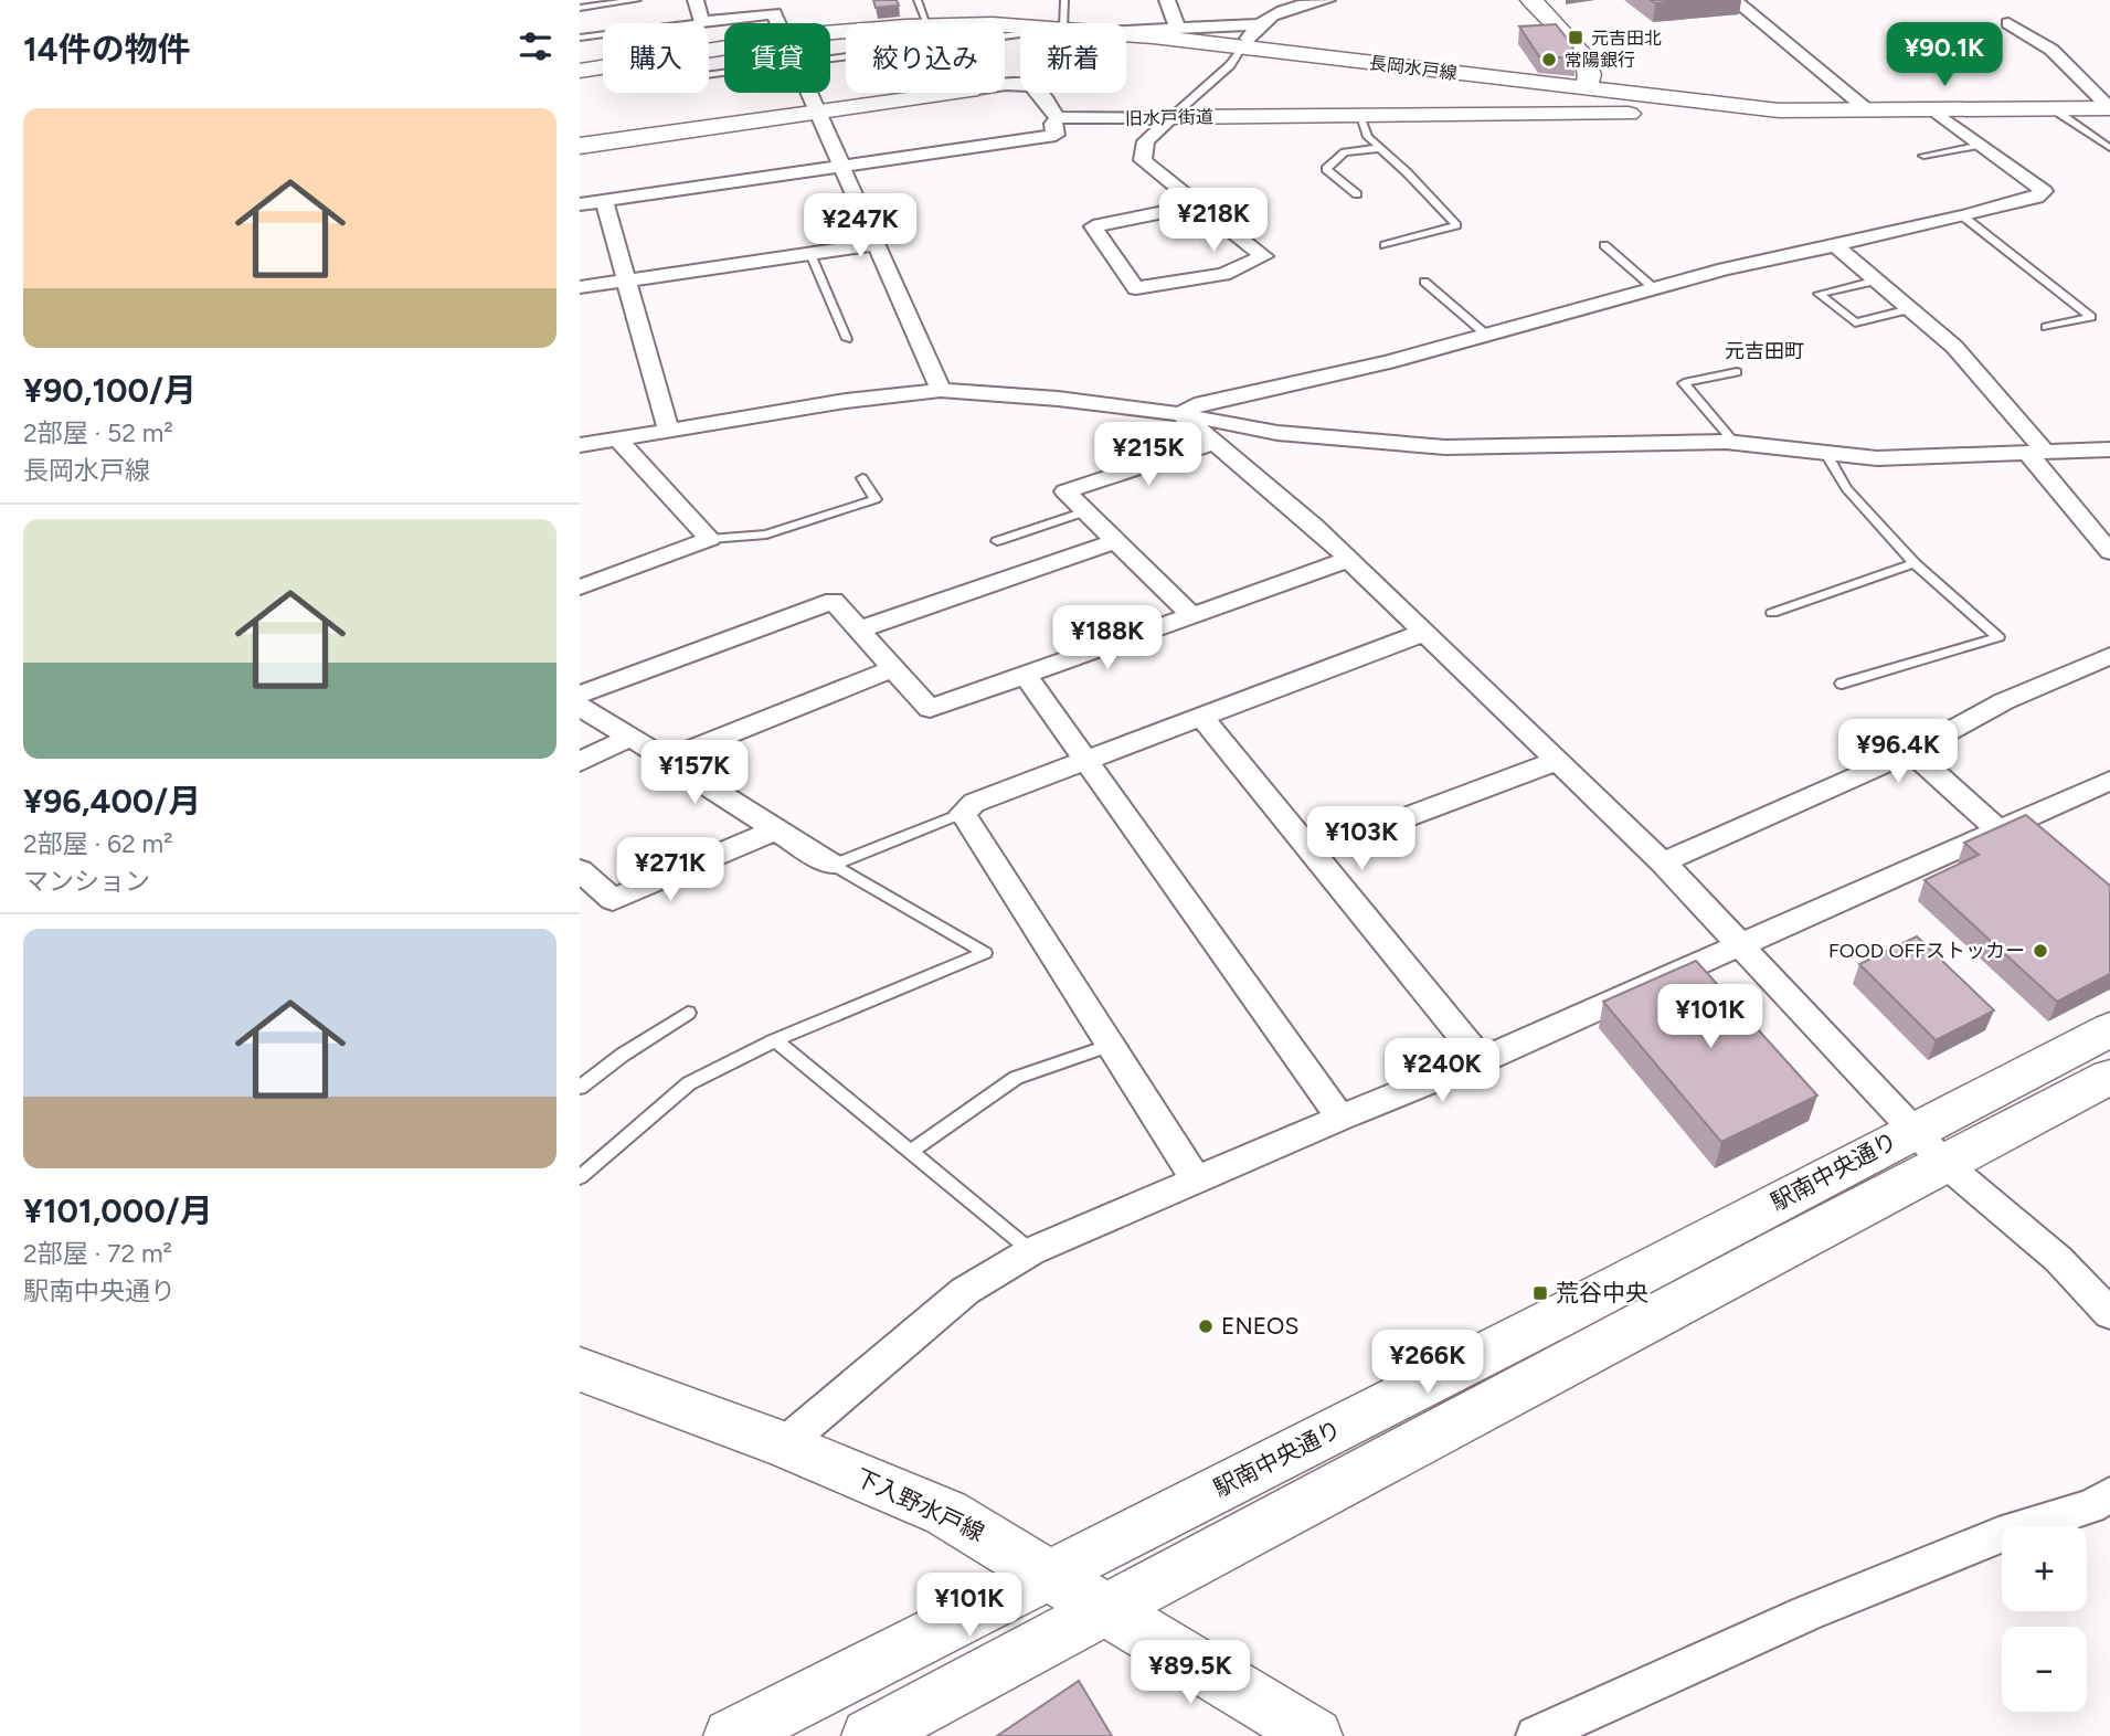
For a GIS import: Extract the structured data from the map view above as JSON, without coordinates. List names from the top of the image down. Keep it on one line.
{"streets":{"street":["長岡水戸線","旧水戸街道","駅南中央通り","下入野水戸線"]},"crossings":[["長岡水戸線","旧水戸街道"],["駅南中央通り","下入野水戸線"]],"districts":["元吉田町"],"places":{"transit":["元吉田北","荒谷中央"],"other":["常陽銀行","FOOD OFFストッカー","ENEOS"]},"page":{"heading":"14件の物件","price":["¥90.1K","¥218K","¥247K","¥215K","¥188K","¥96.4K","¥157K","¥103K","¥271K","¥101K","¥240K","¥266K","¥101K","¥89.5K"],"chip":["購入","賃貸","絞り込み","新着"],"list":[{"name":"¥90,100/月","note":"2部屋 · 52 m² · 長岡水戸線"},{"name":"¥96,400/月","note":"2部屋 · 62 m² · マンション"},{"name":"¥101,000/月","note":"2部屋 · 72 m² · 駅南中央通り"}],"map_buttons":["+","−"]}}
